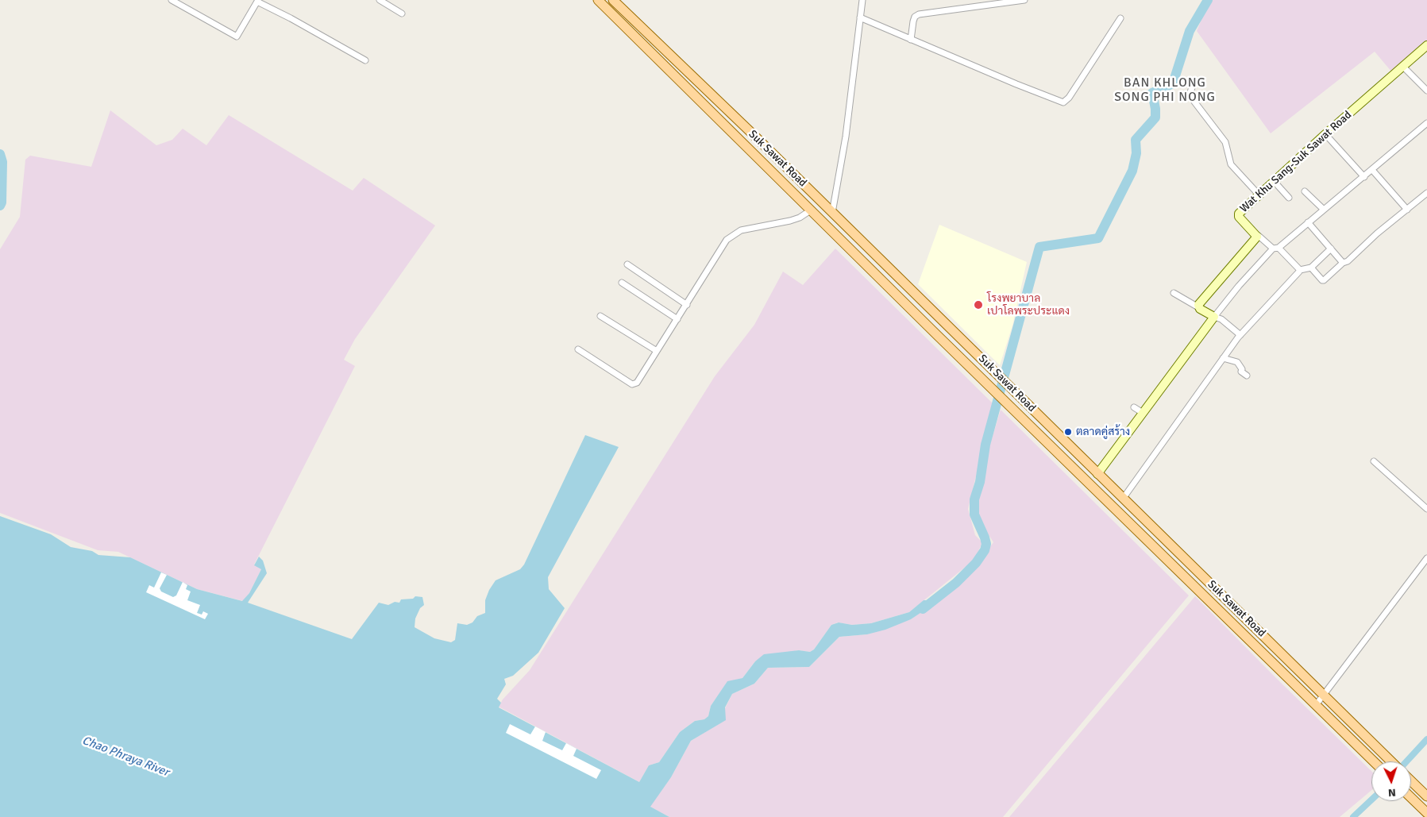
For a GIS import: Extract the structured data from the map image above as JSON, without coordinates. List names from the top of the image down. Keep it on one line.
{"streets":{"main road":["Suk Sawat Road"],"street":["Wat Khu Sang-Suk Sawat Road"]},"districts":["BAN KHLONG SONG PHI NONG"],"water":["Chao Phraya River"],"places":["โรงพยาบาล เปาโลพระประแดง","ตลาดคู่สร้าง"],"north":"bottom"}
